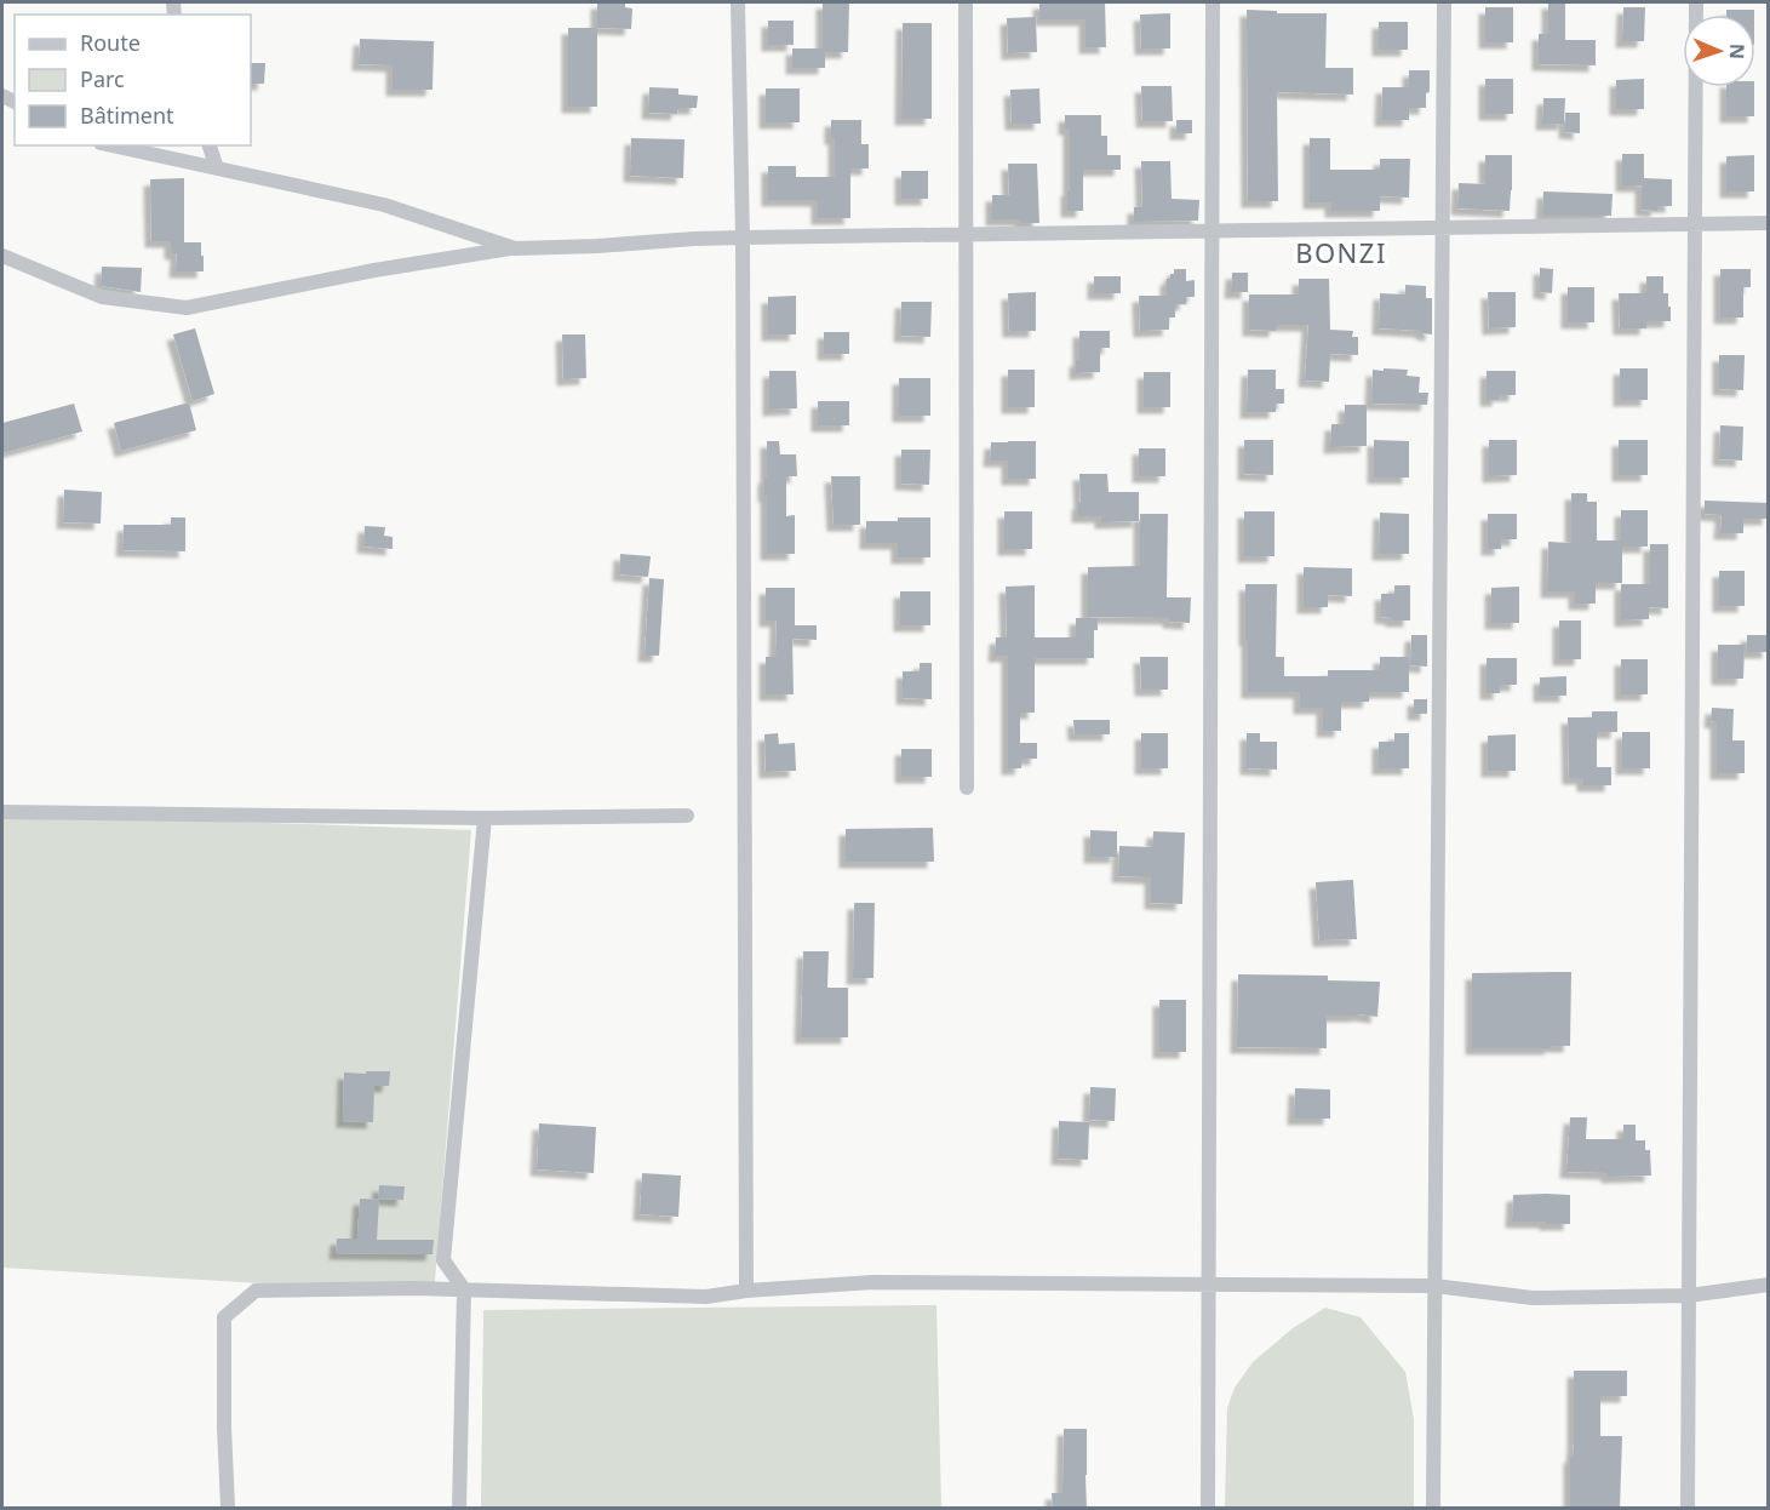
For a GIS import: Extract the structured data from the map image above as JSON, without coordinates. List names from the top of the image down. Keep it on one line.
{"districts":["BONZI"],"legend":["Route","Parc","Bâtiment"],"north":"right"}
